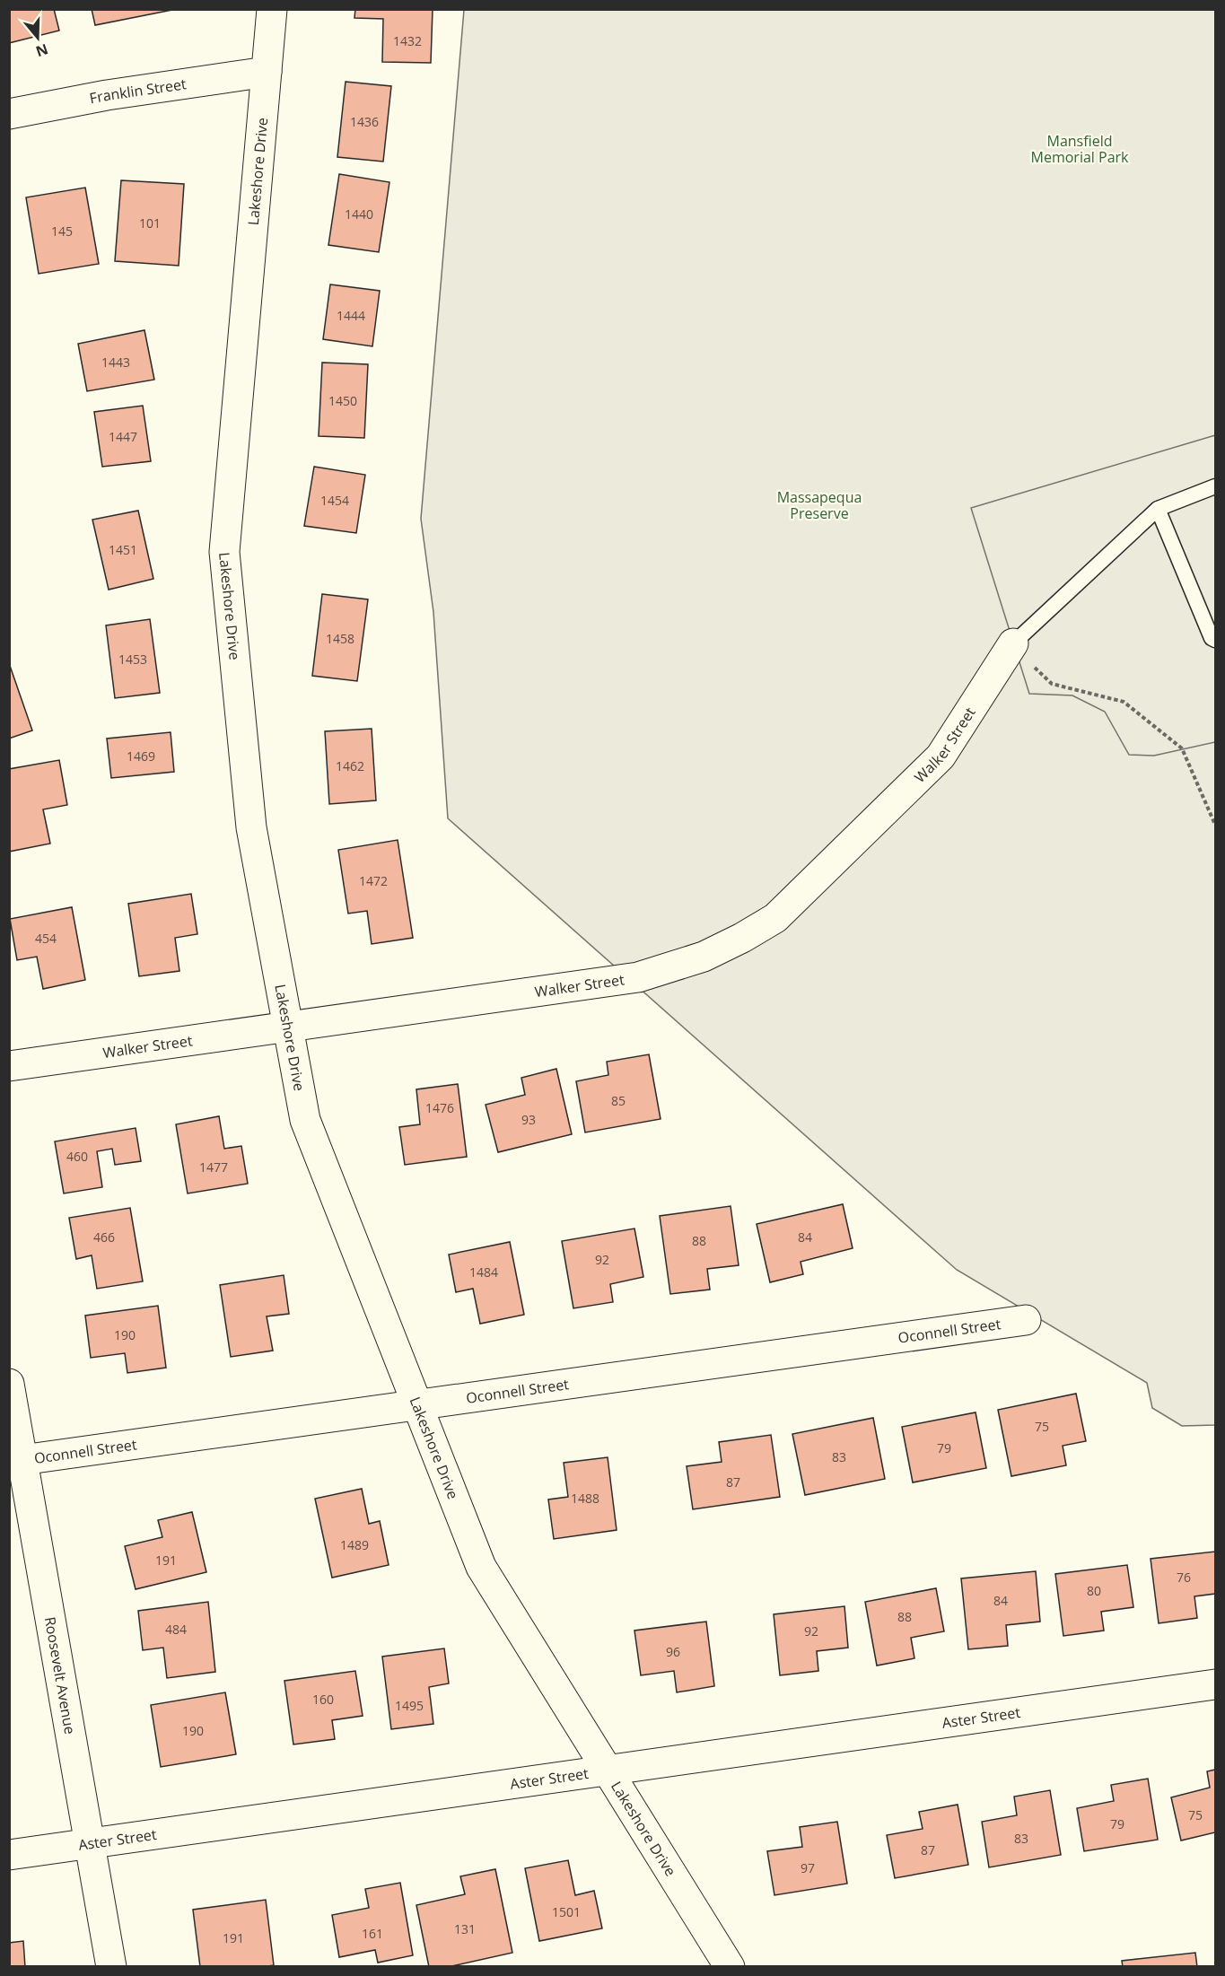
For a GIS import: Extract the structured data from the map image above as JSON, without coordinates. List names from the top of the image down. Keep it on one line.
{"streets":{"street":["Franklin Street","Lakeshore Drive","Walker Street","Oconnell Street","Roosevelt Avenue","Aster Street"]},"crossings":[["Franklin Street","Lakeshore Drive"],["Lakeshore Drive","Walker Street"],["Lakeshore Drive","Oconnell Street"],["Lakeshore Drive","Aster Street"],["Oconnell Street","Roosevelt Avenue"],["Roosevelt Avenue","Aster Street"]],"parks":["Mansfield Memorial Park","Massapequa Preserve"],"house_numbers":["1432","1436","1440","101","145","1444","1443","1450","1447","1454","1451","1458","1453","1469","1462","1472","454","85","1476","93","460","1477","466","84","88","92","1484","190","75","79","83","87","1488","1489","191","76","80","84","88","484","92","96","160","1495","190","75","79","83","87","97","1501","131","161","191"],"north":"bottom"}
